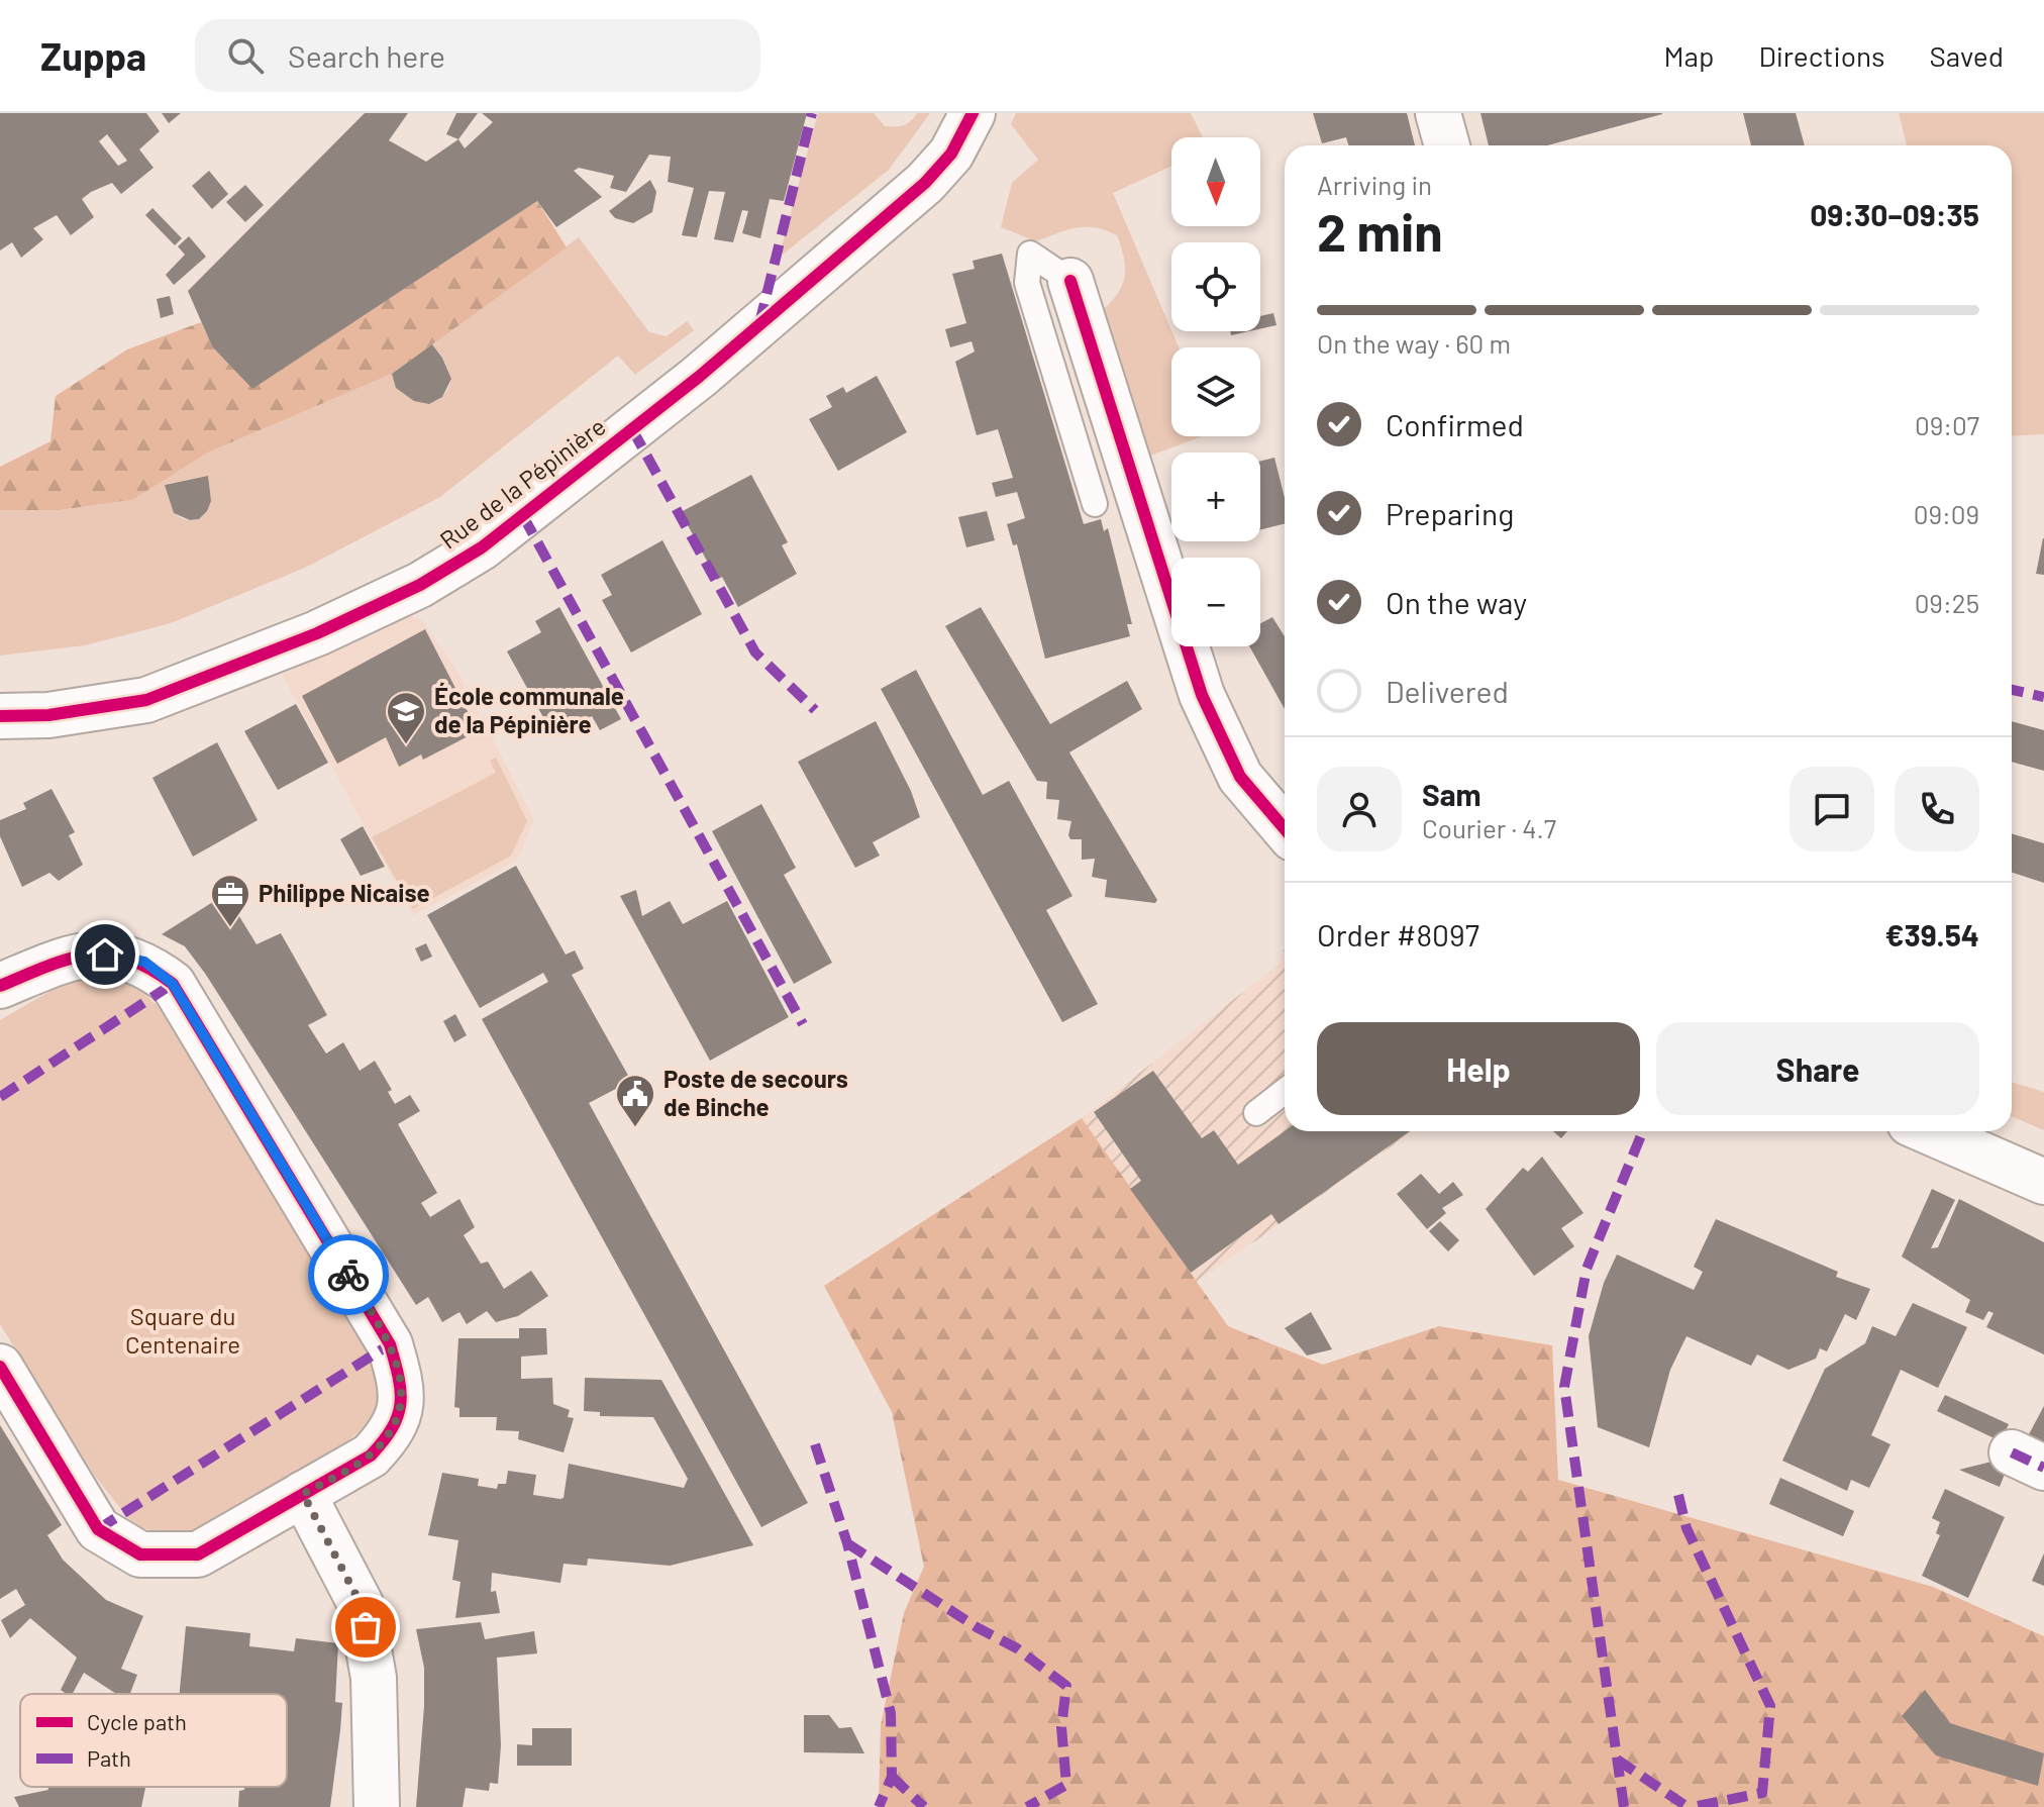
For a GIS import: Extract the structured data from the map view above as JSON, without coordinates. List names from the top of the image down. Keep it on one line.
{"streets":{"street":["Rue de la Pépinière"]},"parks":["Square du Centenaire"],"places":{"school or university":["École communale de la Pépinière"],"office":["Philippe Nicaise"],"public building":["Poste de secours de Binche"]},"legend":["Cycle path","Path"],"north":"bottom","page":{"header":"Zuppa","search":"Search here","nav":["Map","Directions","Saved"],"map_buttons":["+","−"],"heading":["2 min","Arriving in","09:30–09:35"],"panel":["Sam","Courier · 4.7","Order #8097","€39.54"],"bar":"On the way · 60 m","list":[["Confirmed","09:07"],["Preparing","09:09"],["On the way","09:25"],"Delivered"],"buttons":["Help","Share"]}}
